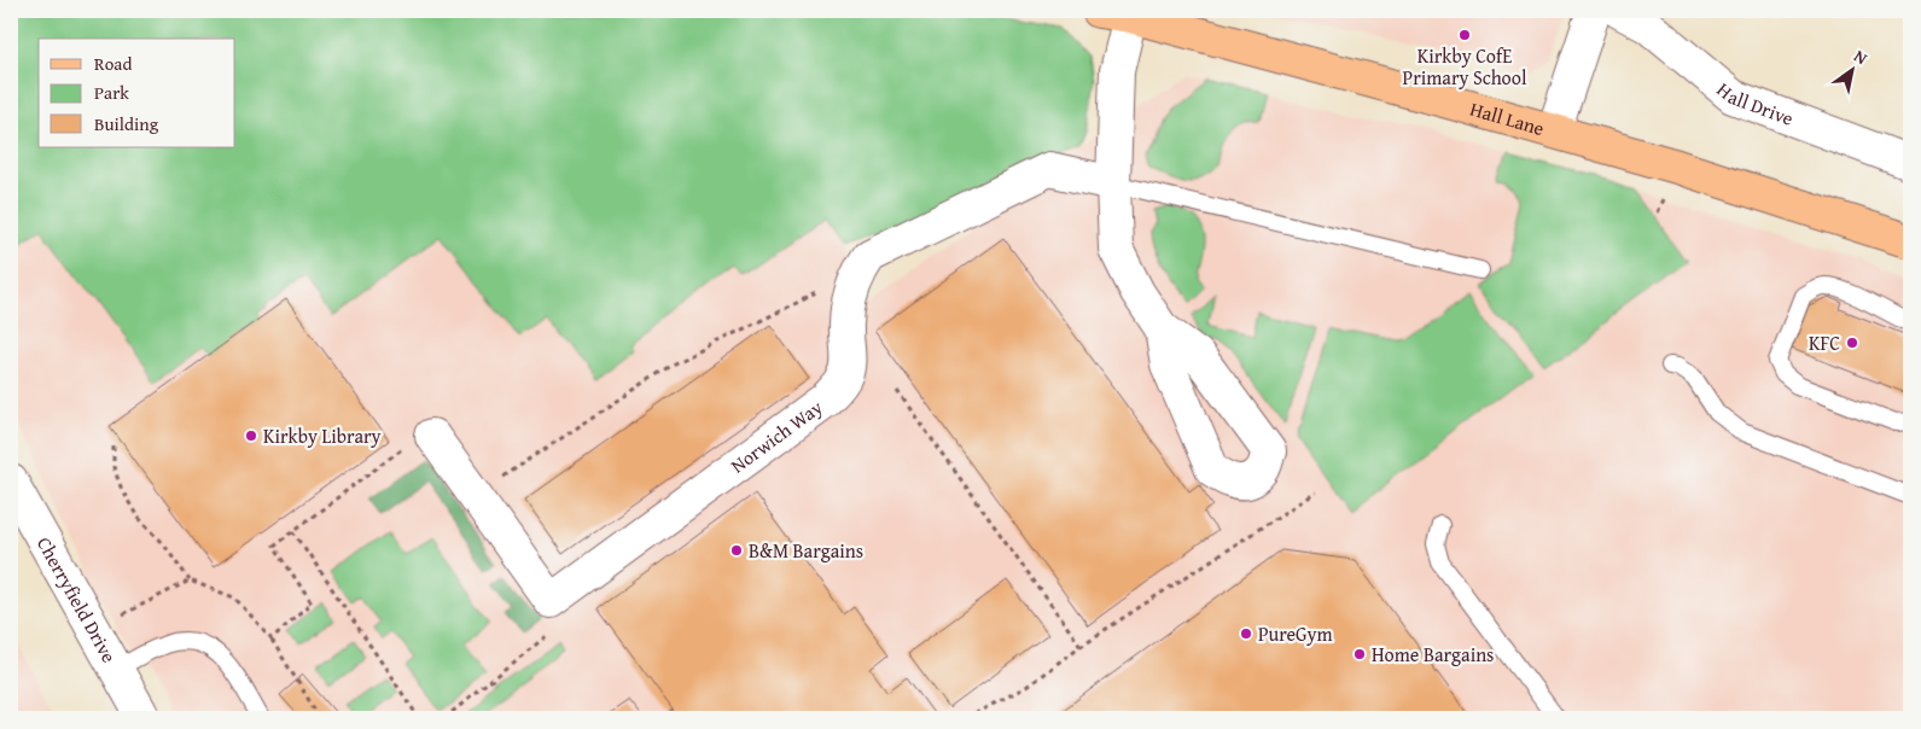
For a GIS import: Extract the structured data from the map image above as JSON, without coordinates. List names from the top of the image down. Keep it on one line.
{"streets":{"main road":["Hall Lane"],"street":["Hall Drive","Norwich Way","Cherryfield Drive"]},"places":["Kirkby CofE Primary School","KFC","Kirkby Library","B&M Bargains","PureGym","Home Bargains"],"legend":["Road","Park","Building"],"north":"top right"}
